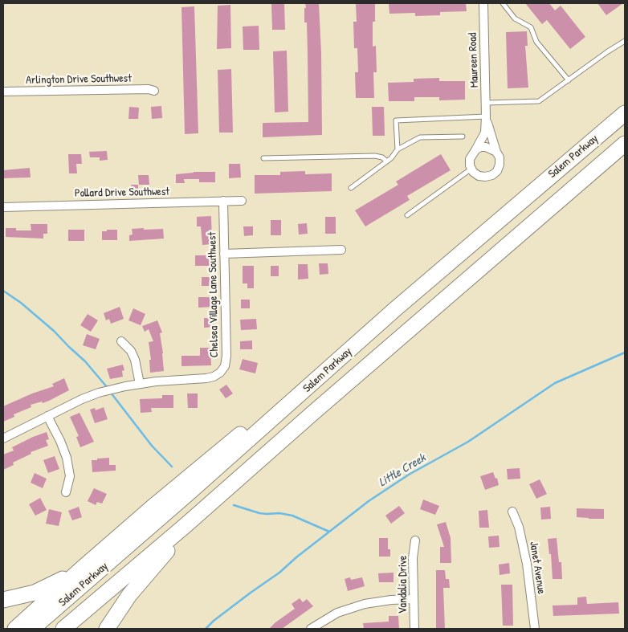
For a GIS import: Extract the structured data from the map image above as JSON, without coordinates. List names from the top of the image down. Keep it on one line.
{"streets":{"highway":["Salem Parkway"],"street":["Maureen Road","Arlington Drive Southwest","Pollard Drive Southwest","Chelsea Village Lane Southwest","Janet Avenue","Vandalia Drive"]},"crossings":[["Pollard Drive Southwest","Chelsea Village Lane Southwest"]],"water":["Little Creek"]}
